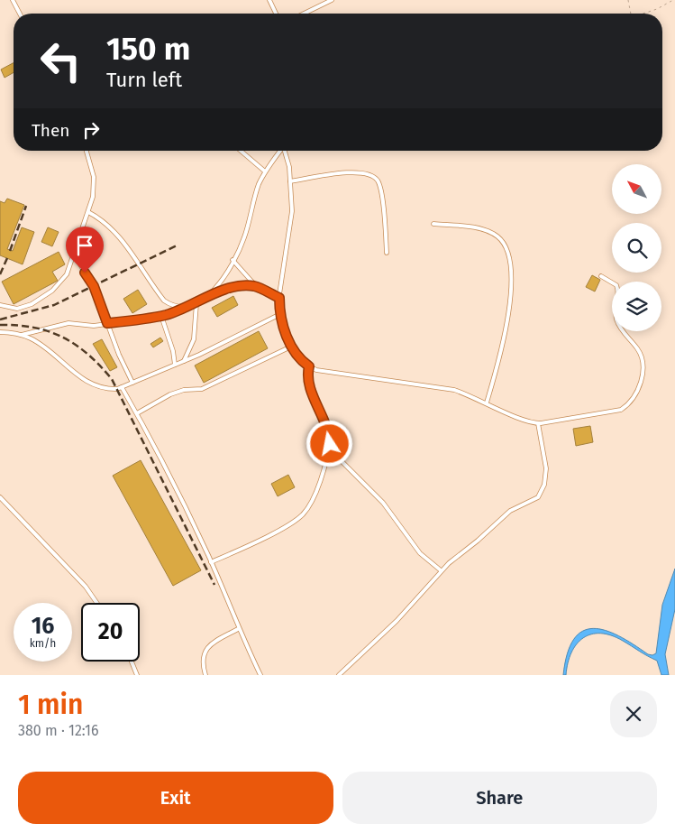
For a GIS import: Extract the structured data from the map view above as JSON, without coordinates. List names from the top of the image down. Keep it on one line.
{"north":"top left","page":{"turn":["150 m","Turn left"],"then":"Then","speed":"16 km/h","limit":"20","heading":["1 min","380 m · 12:16"],"buttons":["Exit","Share"]}}
